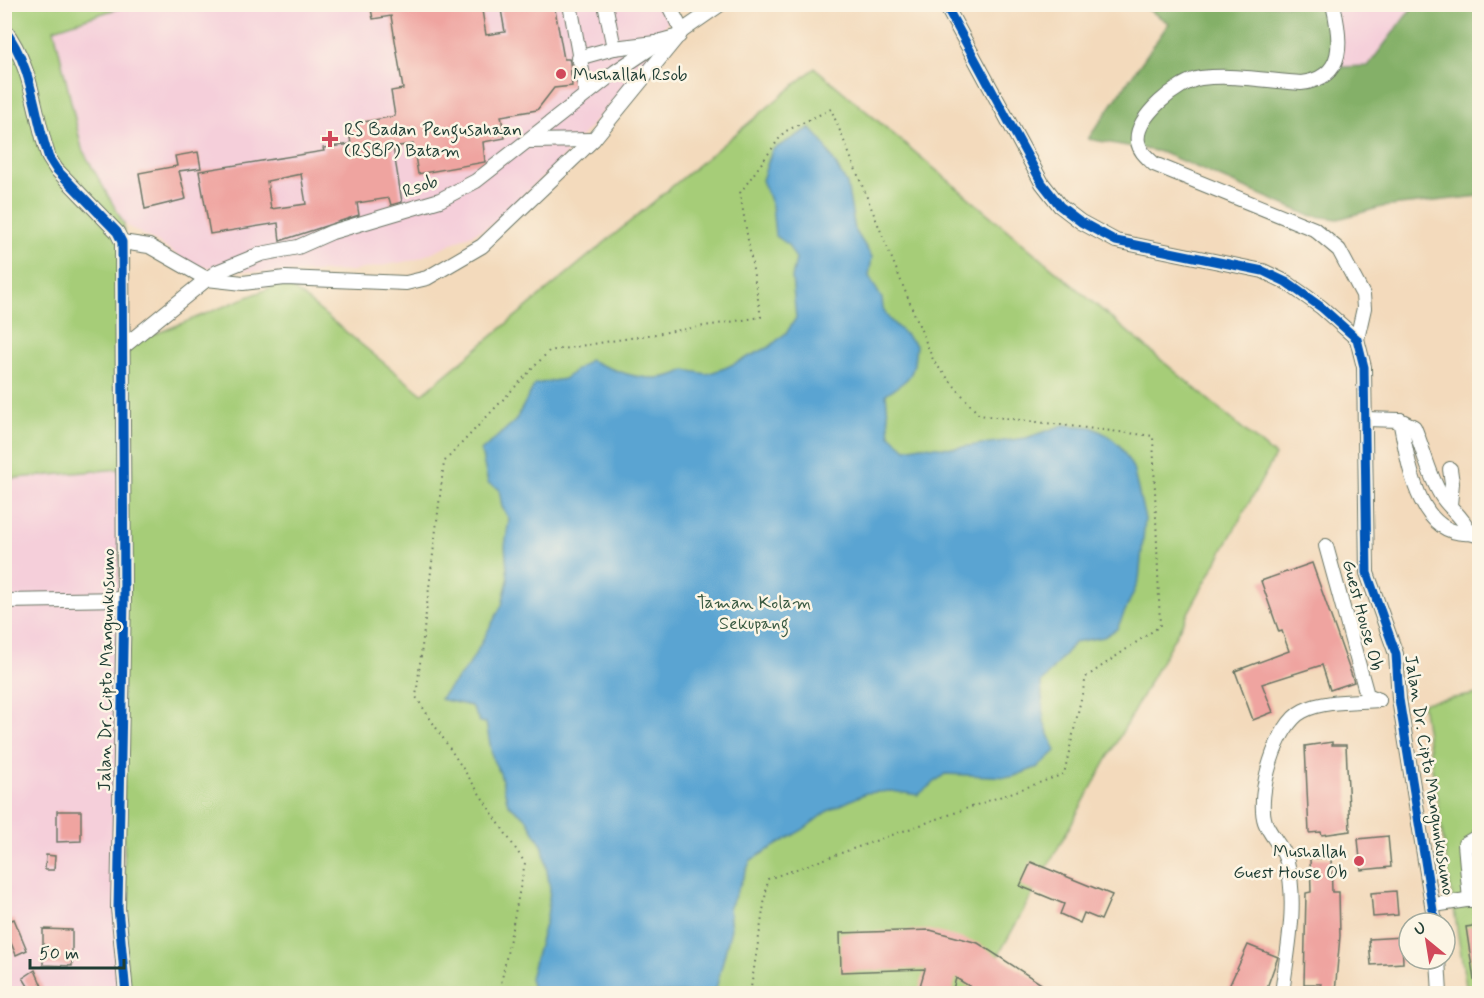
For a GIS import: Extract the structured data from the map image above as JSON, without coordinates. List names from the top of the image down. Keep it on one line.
{"streets":{"street":["Rsob","Guest House Ob","Jalan Dr. Cipto Mangunkusumo"]},"parks":["Taman Kolam Sekupang"],"places":{"other":["Mushallah Rsob","Mushallah Guest House Ob"],"health":["RS Badan Pengusahaan (RSBP) Batam"]},"scale_bar":"50 m","north":"top left"}
